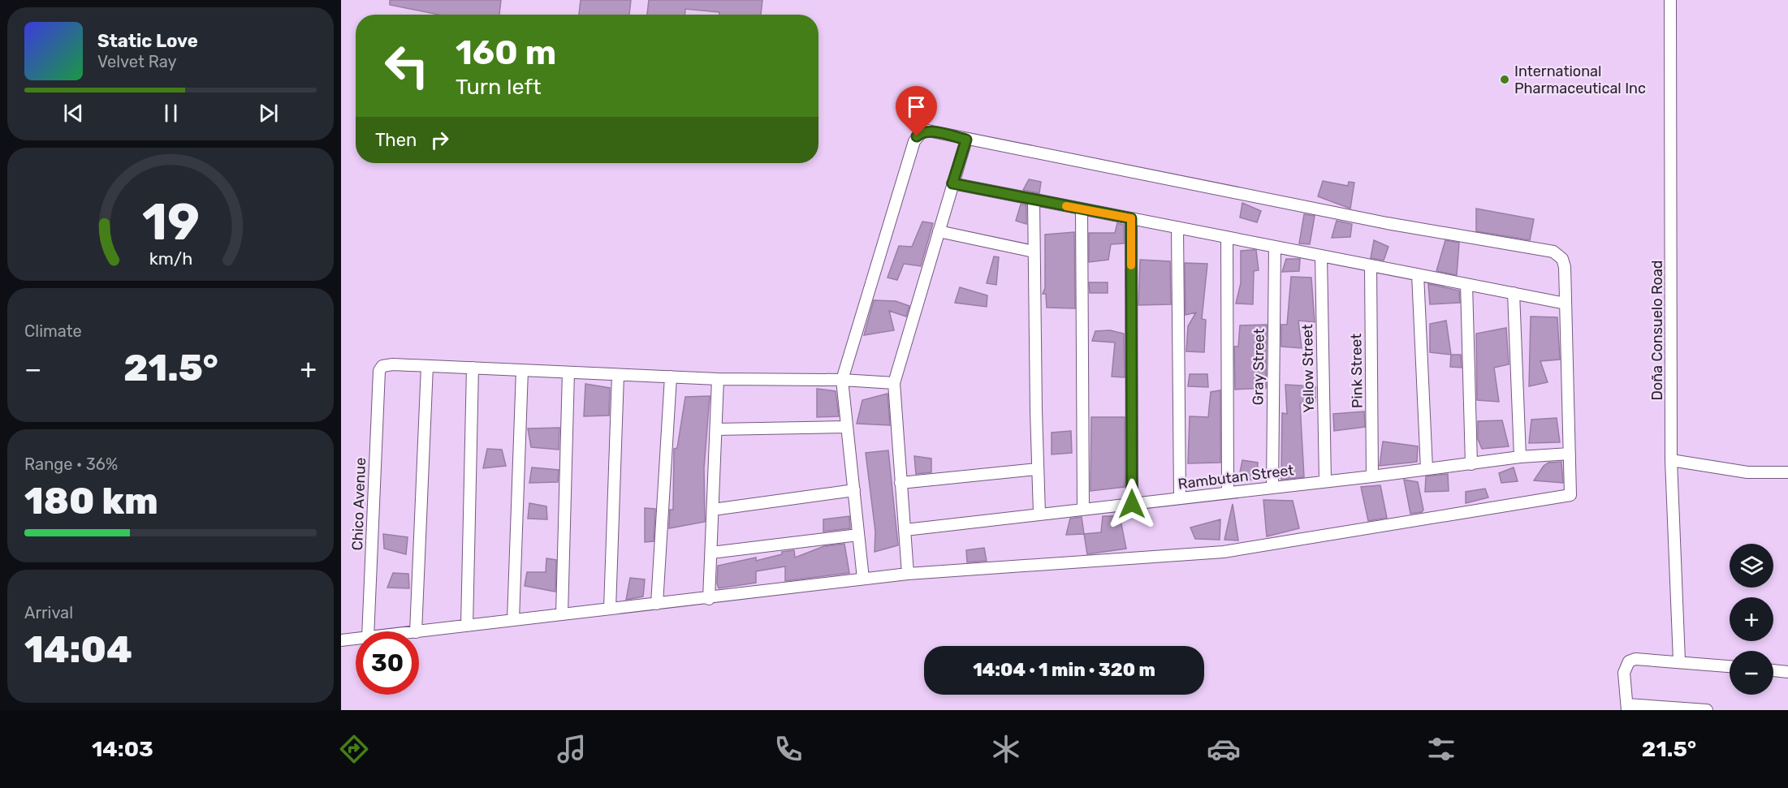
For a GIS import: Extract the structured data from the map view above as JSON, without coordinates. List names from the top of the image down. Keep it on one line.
{"streets":{"street":["Doña Consuelo Road","Gray Street","Yellow Street","Pink Street","Rambutan Street","Chico Avenue"]},"crossings":[["Gray Street","Rambutan Street"],["Yellow Street","Rambutan Street"],["Pink Street","Rambutan Street"]],"places":["International Pharmaceutical Inc"],"page":{"turn":["160 m","Turn left"],"song":["Static Love","Velvet Ray"],"then":"Then","tile":["Climate",["Range · 36%","180 km"],["Arrival","14:04"]],"heat":["−","21.5°","+"],"map_buttons":["+","−"],"limit":"30","trip":"14:04 · 1 min · 320 m","tabs":["14:03","21.5°"],"gauge":["19","km/h"]}}
